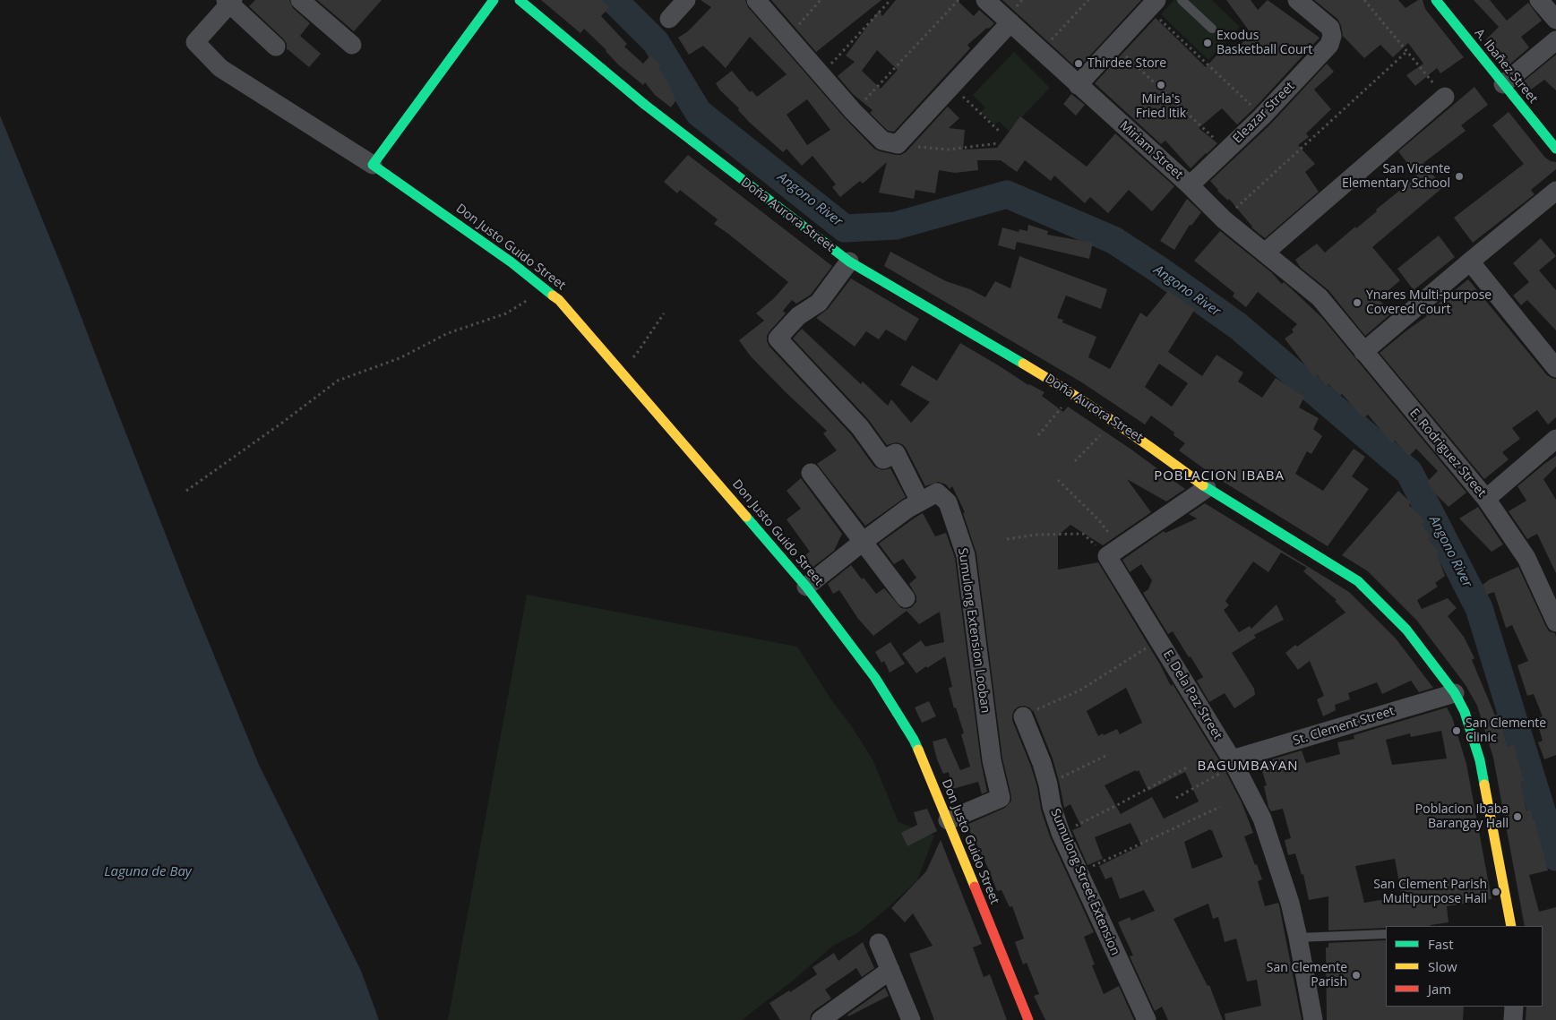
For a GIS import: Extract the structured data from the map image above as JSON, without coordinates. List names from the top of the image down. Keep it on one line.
{"streets":{"street":["A. Ibañez Street","Eleazar Street","Miriam Street","Doña Aurora Street","Don Justo Guido Street","E. Rodriguez Street","Sumulong Extension Looban","E. Dela Paz Street","St. Clement Street","Sumulong Street Extension"]},"crossings":[["Eleazar Street","Miriam Street"],["Miriam Street","E. Rodriguez Street"],["Doña Aurora Street","St. Clement Street"],["Don Justo Guido Street","Sumulong Extension Looban"],["E. Dela Paz Street","St. Clement Street"]],"districts":["POBLACION IBABA","BAGUMBAYAN"],"water":["Angono River","Laguna de Bay"],"places":["Exodus Basketball Court","Thirdee Store","Mirla's Fried Itik","San Vicente Elementary School","Ynares Multi-purpose Covered Court","San Clemente Clinic","Poblacion Ibaba Barangay Hall","San Clement Parish Multipurpose Hall","San Clemente Parish"],"legend":["Fast","Slow","Jam"]}
